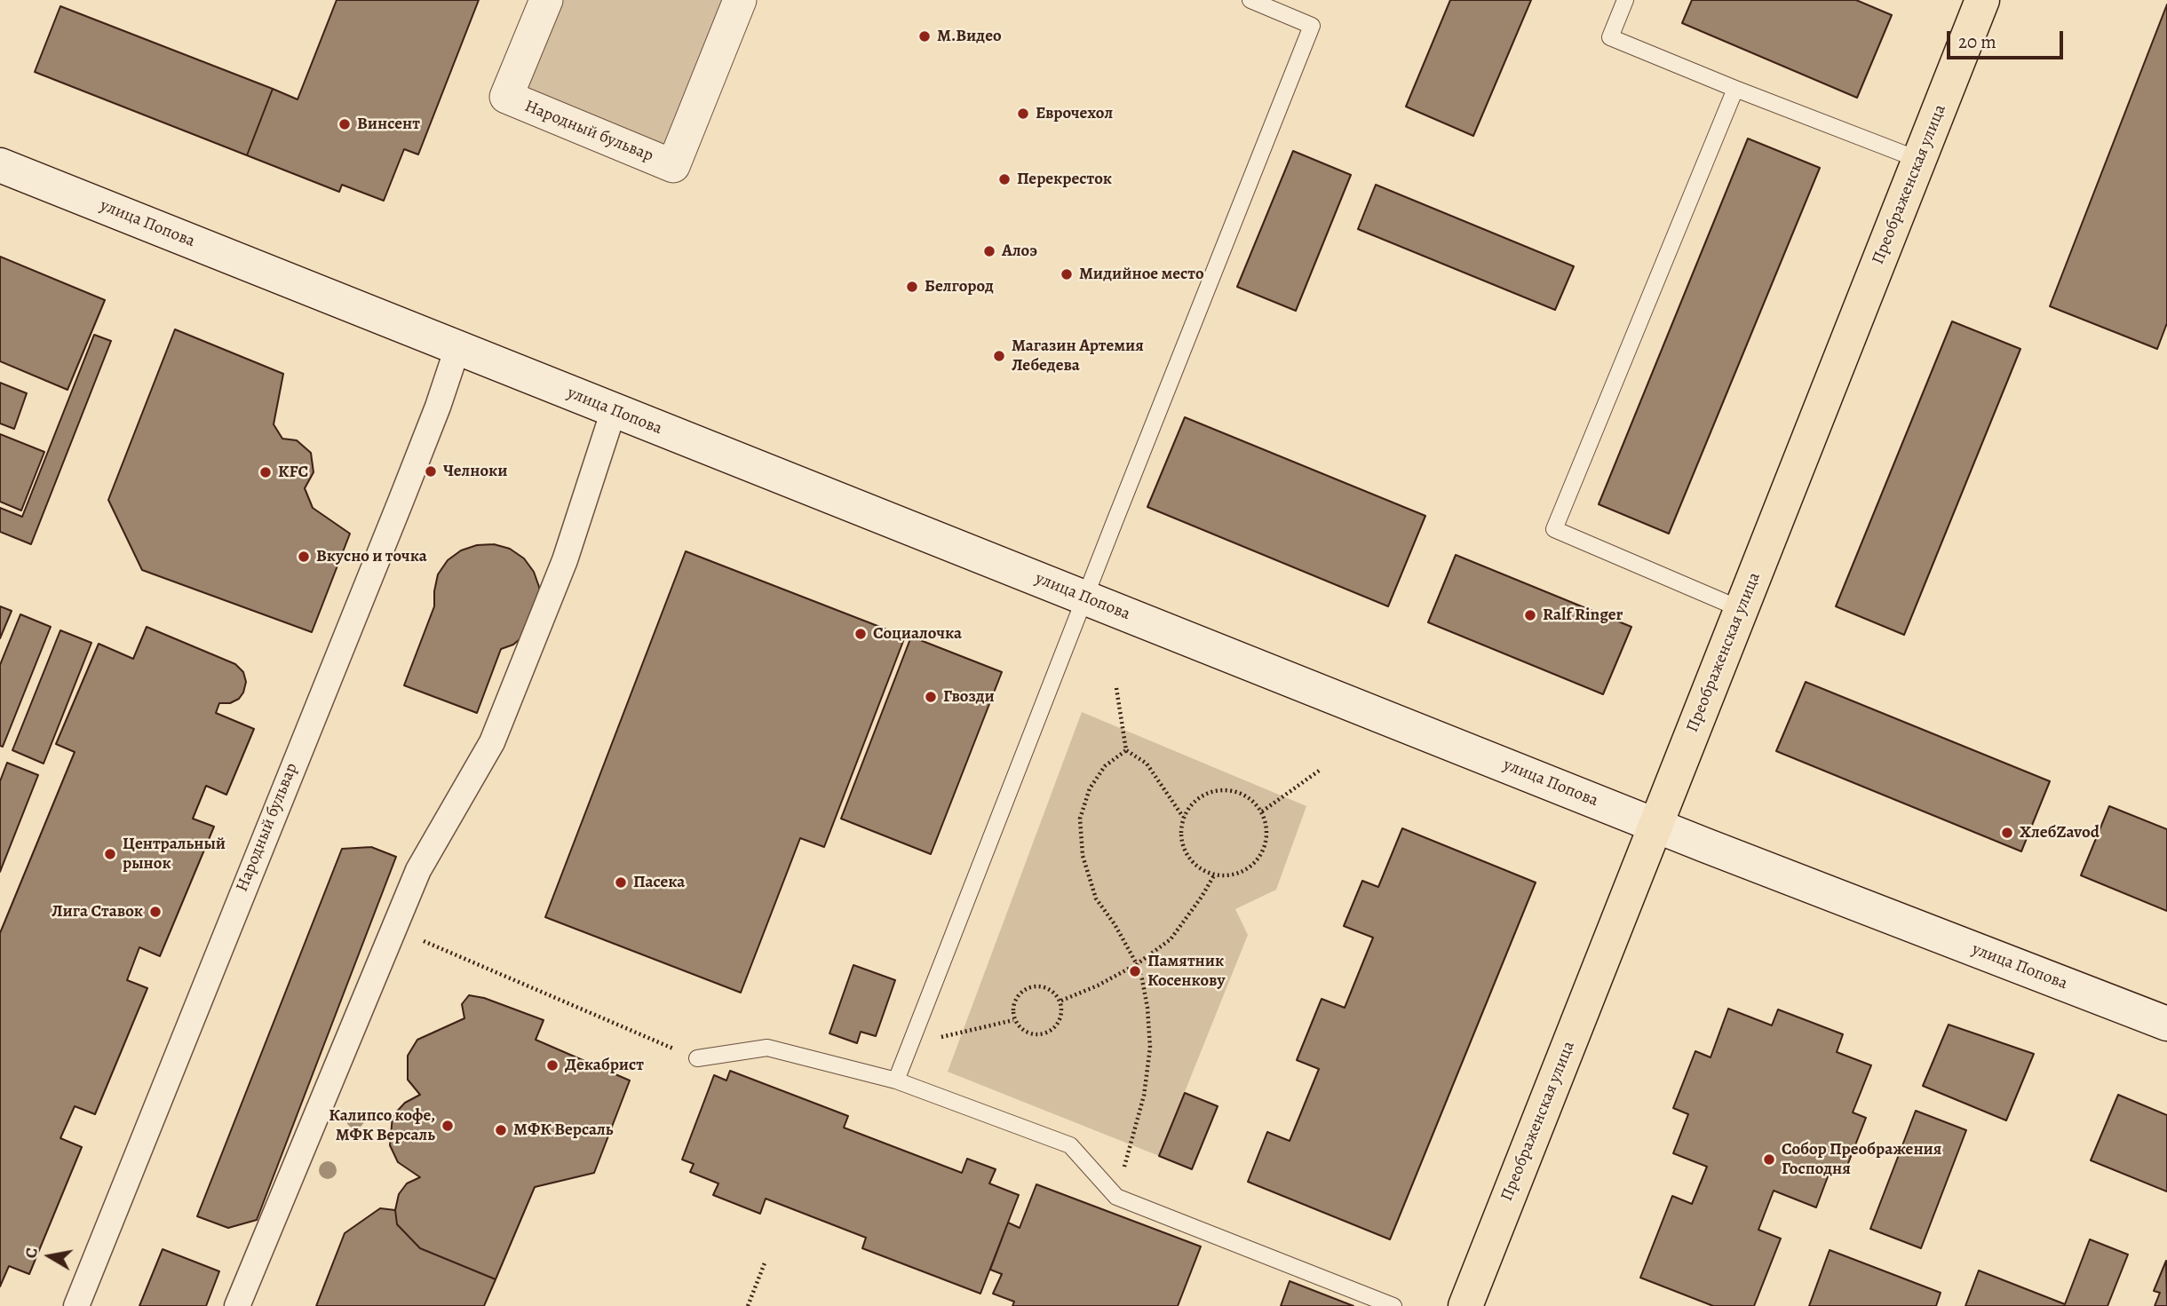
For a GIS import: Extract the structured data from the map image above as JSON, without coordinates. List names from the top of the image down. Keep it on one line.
{"streets":{"main road":["Преображенская улица","улица Попова"],"street":["Народный бульвар"]},"crossings":[["Народный бульвар","улица Попова"],["Преображенская улица","улица Попова"]],"places":["М.Видео","Еврочехол","Винсент","Перекресток","Алоэ","Мидийное место","Белгород","Магазин Артемия Лебедева","Челноки","KFC","Вкусно и точка","Ralf Ringer","Социалочка","Гвозди","ХлебZavod","Центральный рынок","Пасека","Лига Ставок","Памятник Косенкову","Декабрист","Калипсо кофе, МФК Версаль","МФК Версаль","Собор Преображения Господня"],"scale_bar":"20 m","north":"left"}
